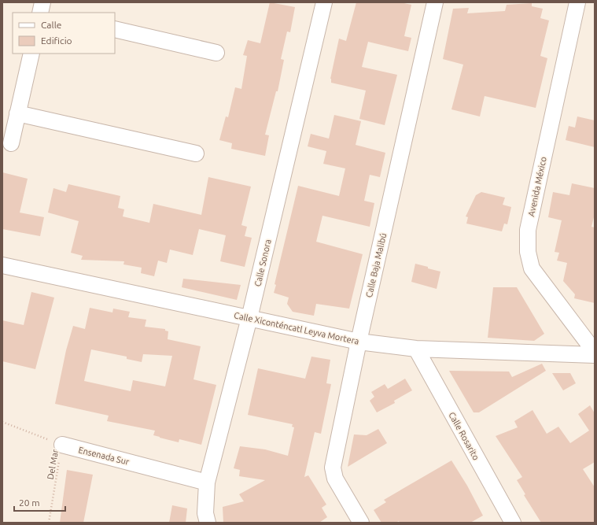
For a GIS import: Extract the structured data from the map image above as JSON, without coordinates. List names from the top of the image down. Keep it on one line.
{"streets":{"street":["Avenida México","Calle Sonora","Calle Baja Malibú","Calle Xiconténcatl Leyva Mortera","Calle Rosarito","Ensenada Sur"],"path":["Del Mar"]},"crossings":[["Calle Sonora","Calle Xiconténcatl Leyva Mortera"],["Calle Sonora","Ensenada Sur"],["Calle Baja Malibú","Calle Xiconténcatl Leyva Mortera"],["Calle Xiconténcatl Leyva Mortera","Calle Rosarito"],["Ensenada Sur","Del Mar"]],"legend":["Calle","Edificio"],"scale_bar":"20 m"}
